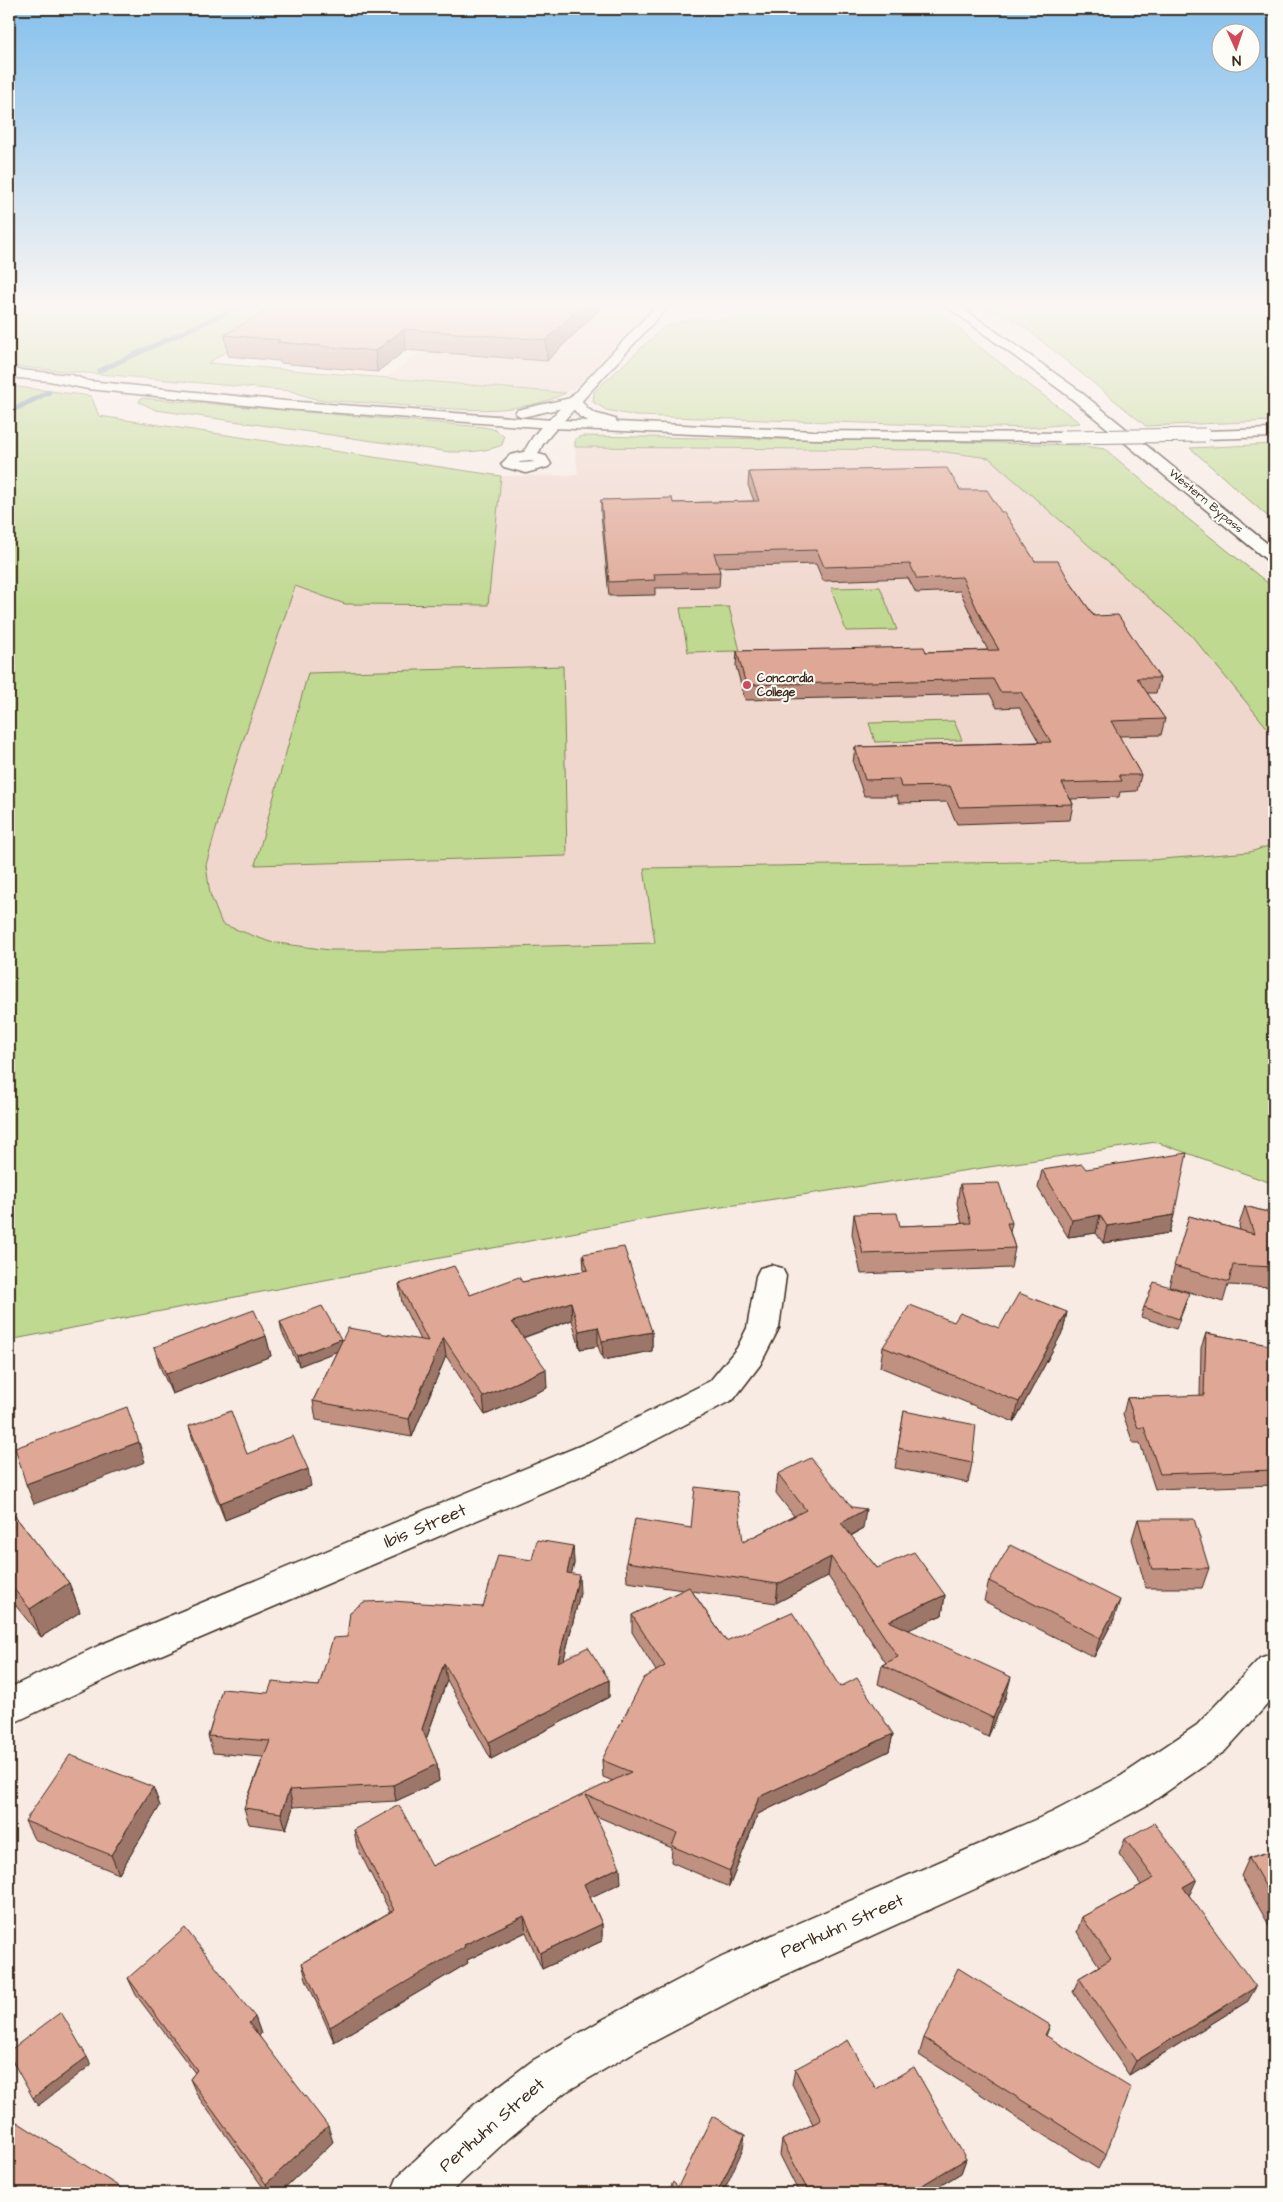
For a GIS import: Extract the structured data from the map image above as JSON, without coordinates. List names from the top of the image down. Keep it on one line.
{"streets":{"main road":["Western Bypass","Ibis Street","Perlhuhn Street"]},"places":["Concordia College"],"north":"bottom"}
